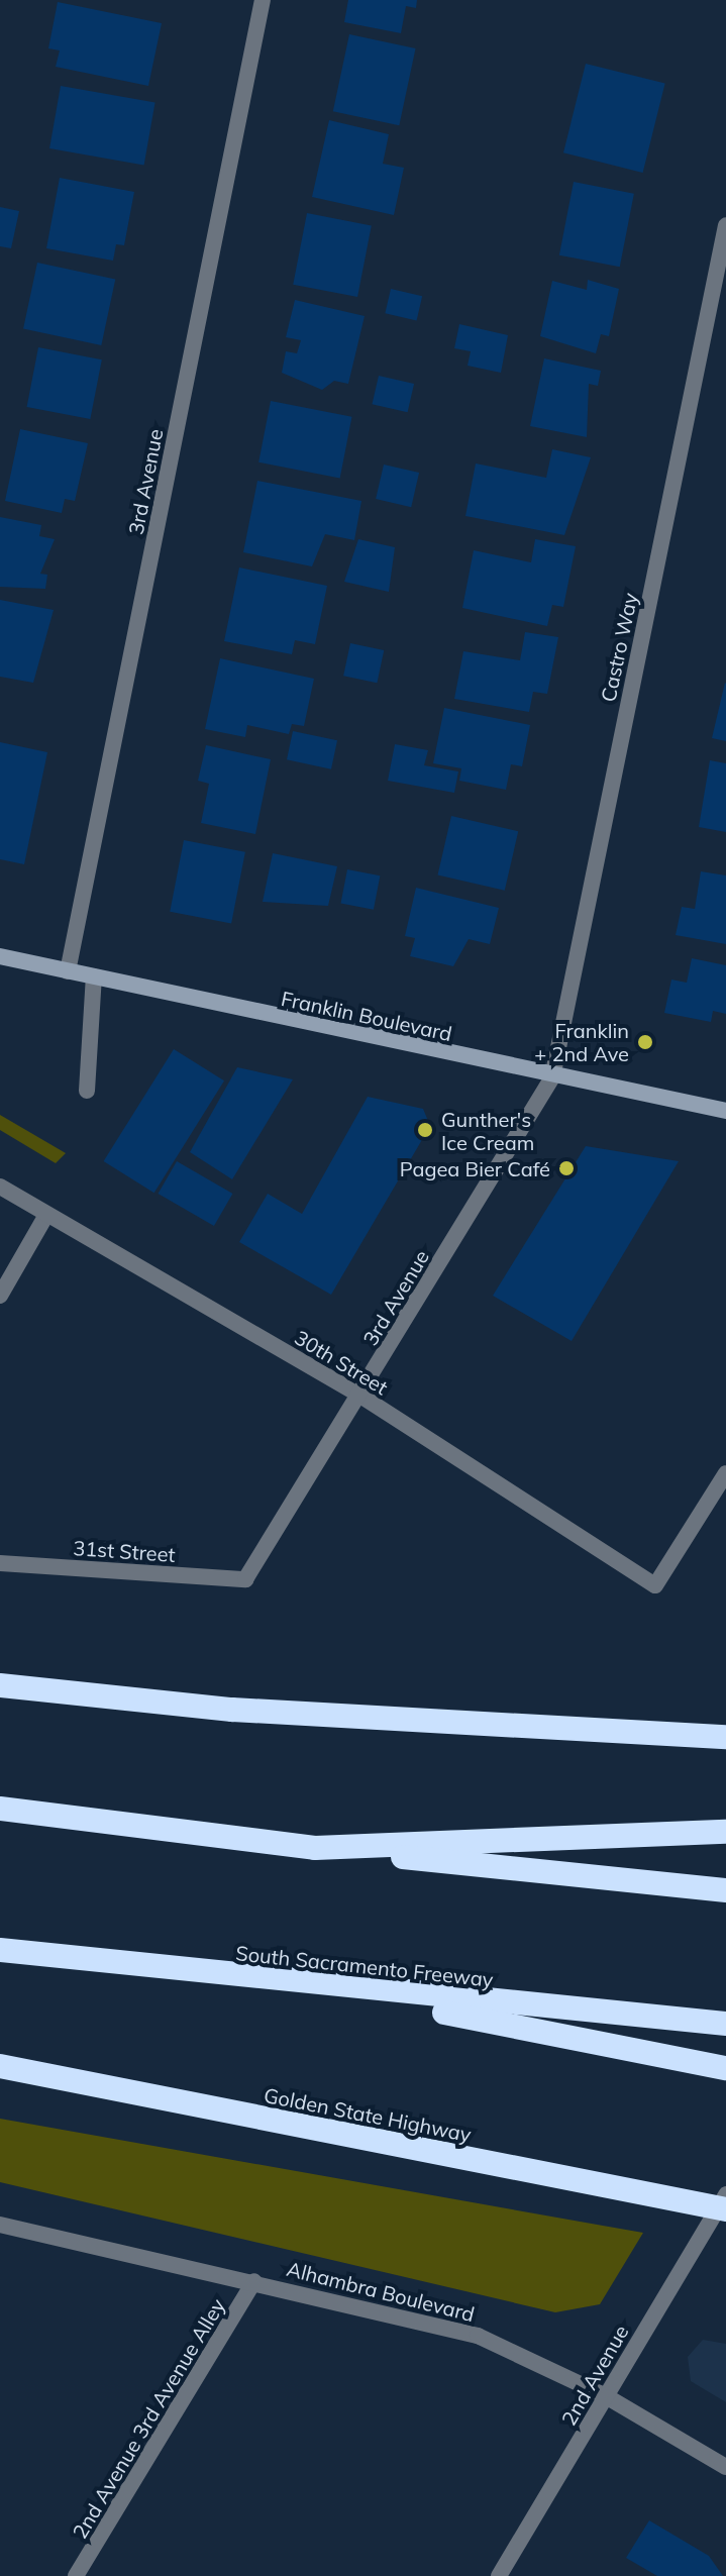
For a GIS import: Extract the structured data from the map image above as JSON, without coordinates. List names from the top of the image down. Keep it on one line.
{"streets":{"highway":["South Sacramento Freeway","Golden State Highway"],"main road":["Franklin Boulevard"],"street":["3rd Avenue","Castro Way","30th Street","31st Street","Alhambra Boulevard","2nd Avenue","2nd Avenue 3rd Avenue Alley"]},"crossings":[["3rd Avenue","Castro Way"],["3rd Avenue","Franklin Boulevard"],["3rd Avenue","30th Street"],["3rd Avenue","31st Street"],["Castro Way","Franklin Boulevard"],["Alhambra Boulevard","2nd Avenue"],["Alhambra Boulevard","2nd Avenue 3rd Avenue Alley"]],"places":["Franklin + 2nd Ave","Gunther's Ice Cream","Pagea Bier Café"]}
